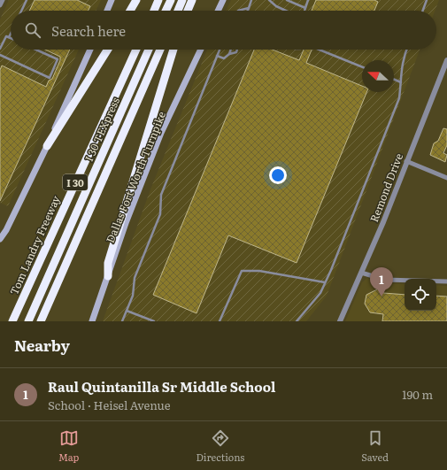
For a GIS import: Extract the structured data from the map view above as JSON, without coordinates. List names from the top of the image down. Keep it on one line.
{"streets":{"highway":["I 30 TEXpress","I 30","Tom Landry Freeway"],"main road":["Dallas Fort Worth Turnpike"],"street":["Remond Drive"]},"north":"left","page":{"search":"Search here","pins":"1","heading":"Nearby","list":[{"mark":"1","name":"Raul Quintanilla Sr Middle School","note":"School · Heisel Avenue","value":"190 m"}],"nav":["Map","Directions","Saved"]}}
